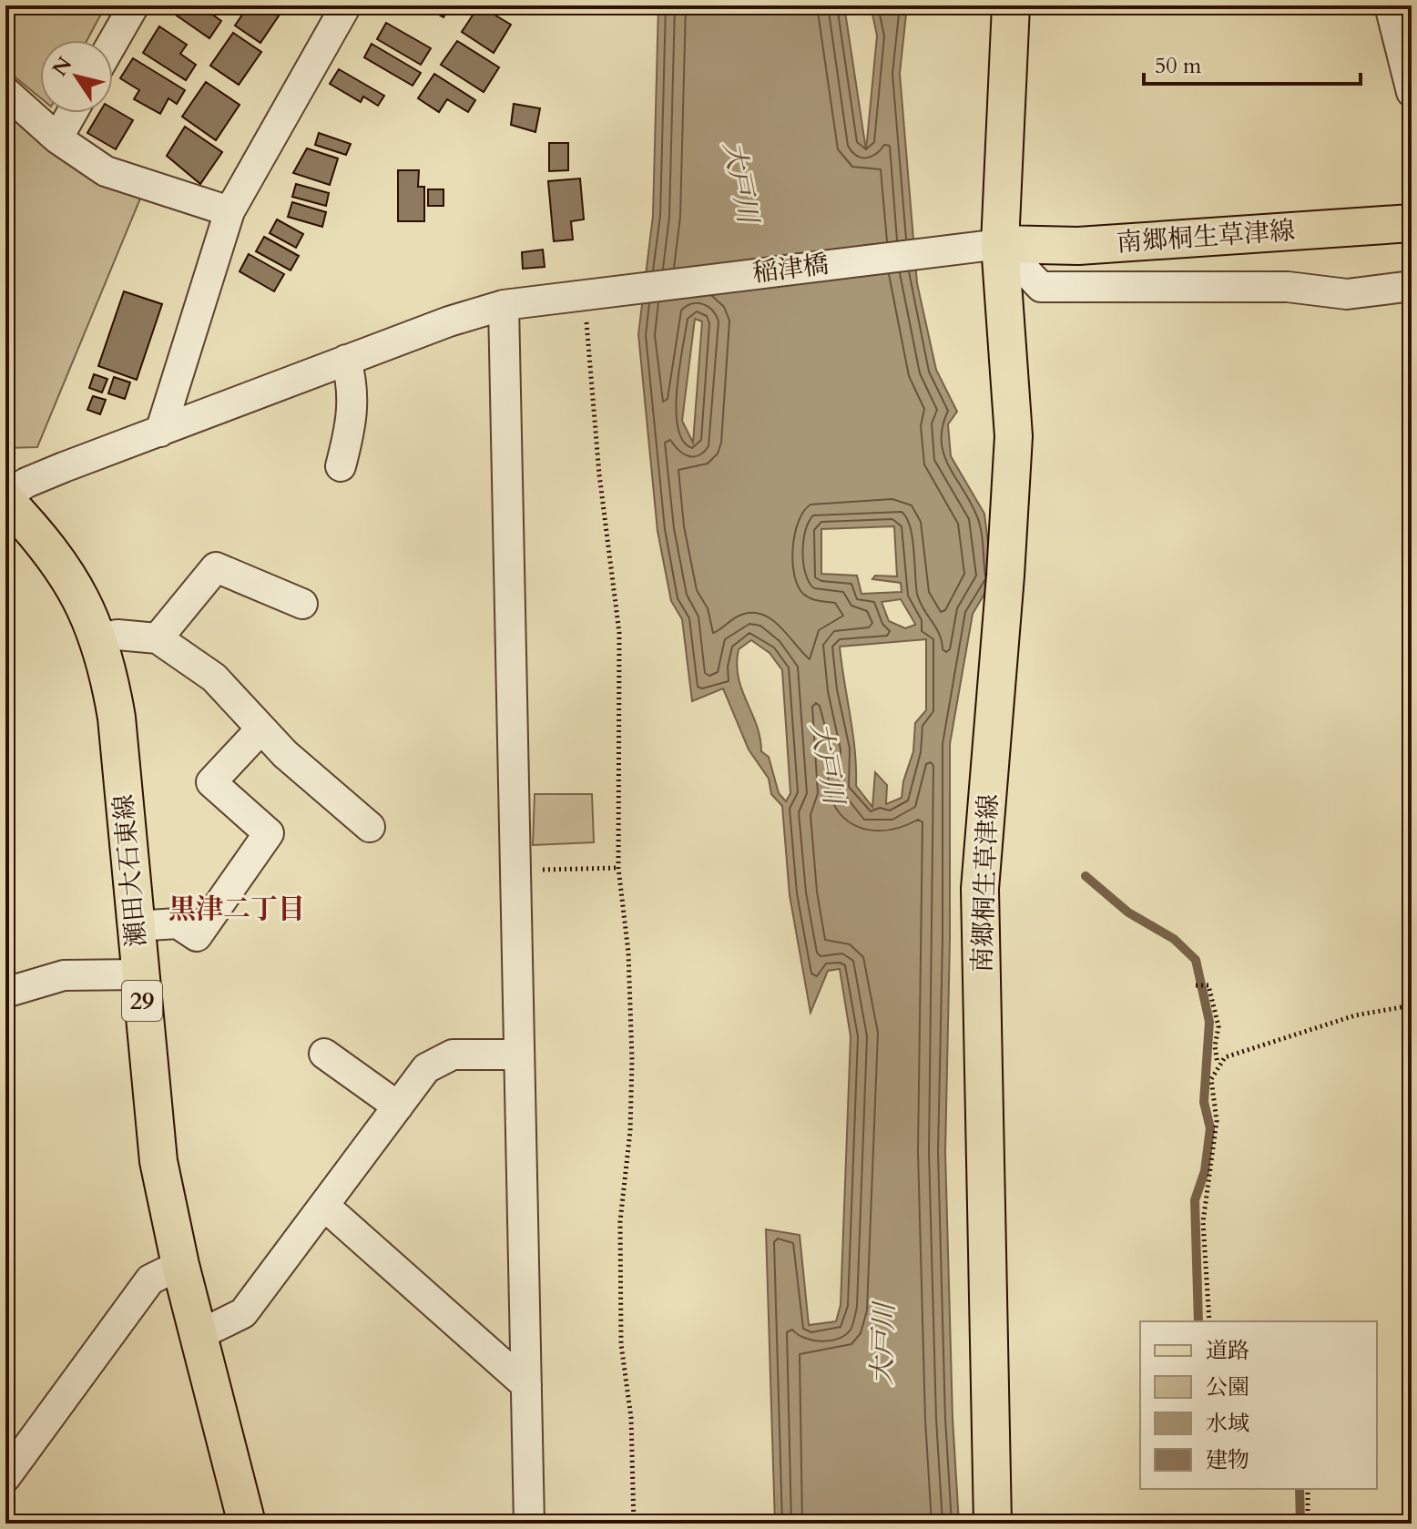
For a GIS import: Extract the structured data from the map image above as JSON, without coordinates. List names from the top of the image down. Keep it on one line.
{"streets":{"main road":["南郷桐生草津線","瀬田大石東線","29"],"street":["稲津橋"]},"crossings":[["南郷桐生草津線","稲津橋"],["稲津橋","瀬田大石東線"]],"districts":["黒津二丁目"],"water":["大戸川"],"legend":["道路","公園","水域","建物"],"scale_bar":"50 m","north":"top left"}
